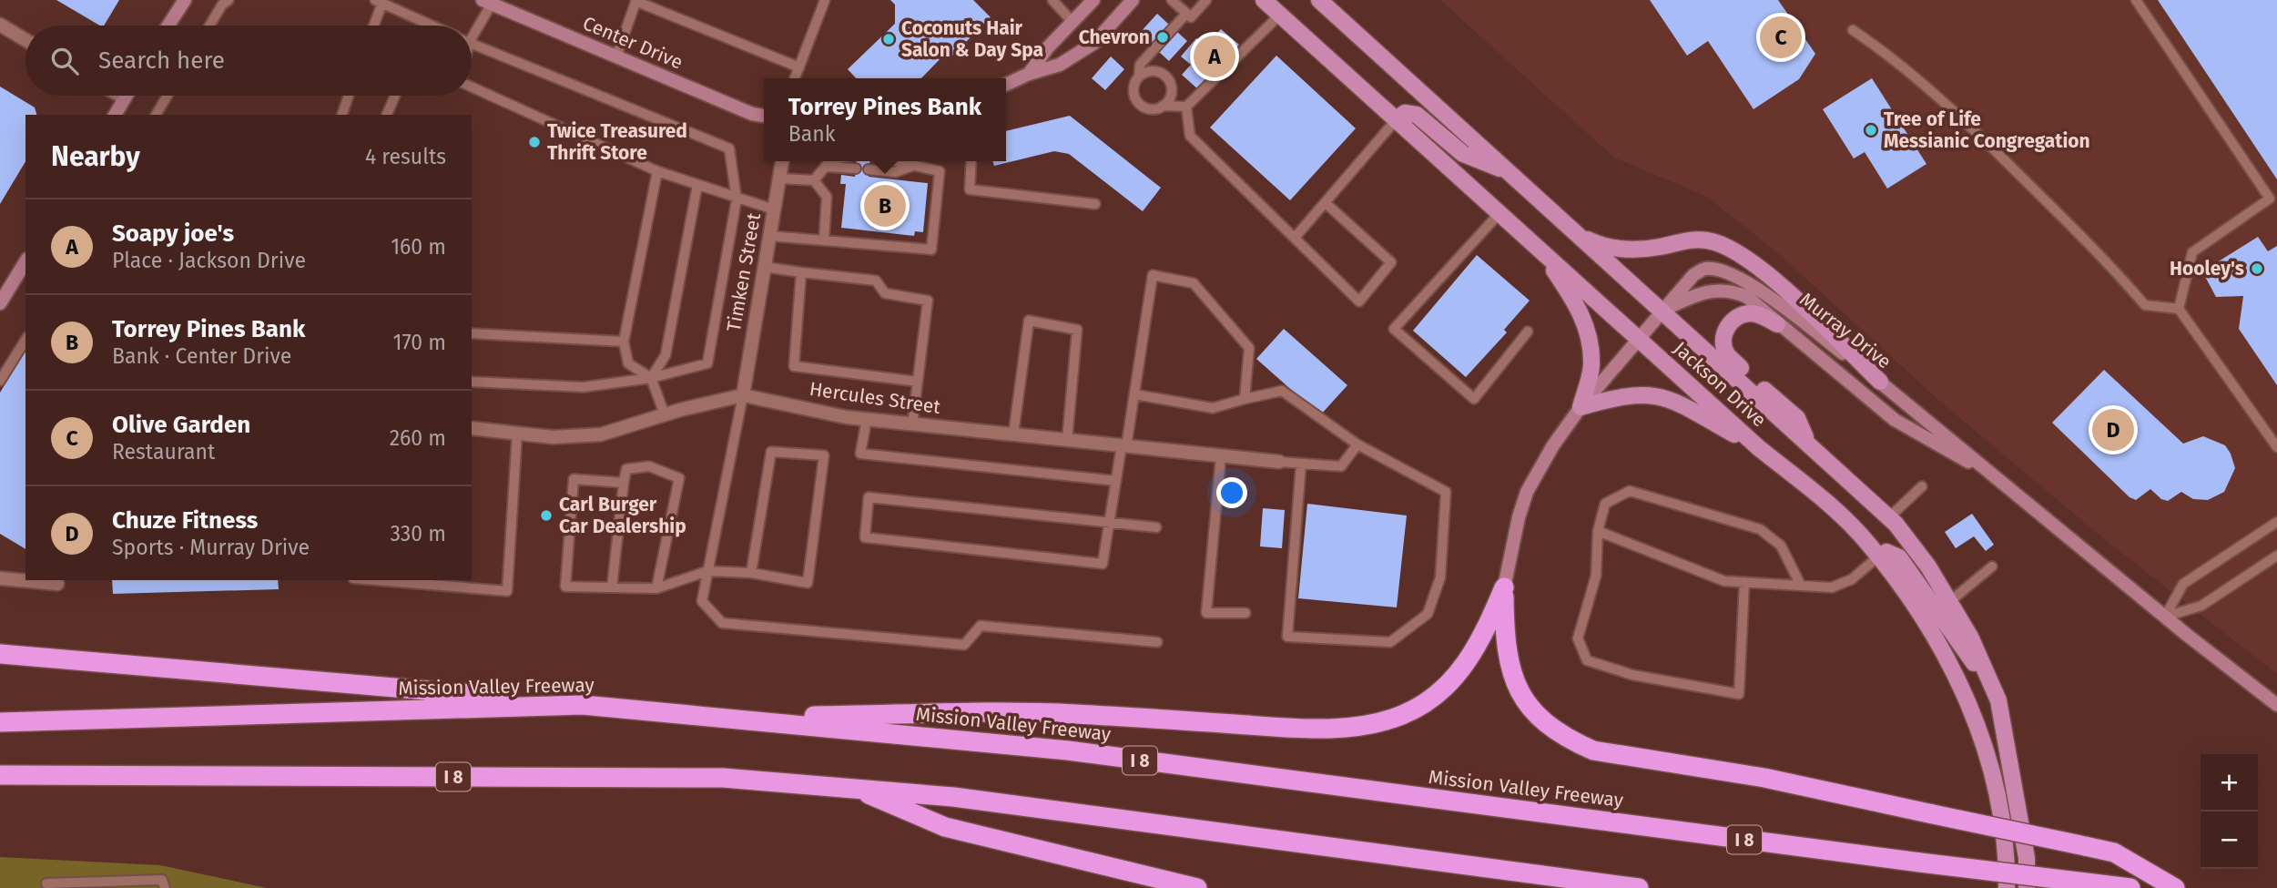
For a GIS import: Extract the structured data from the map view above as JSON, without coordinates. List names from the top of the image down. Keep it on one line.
{"streets":{"highway":["Mission Valley Freeway","I 8"],"main road":["Center Drive","Murray Drive","Jackson Drive"],"street":["Timken Street","Hercules Street"]},"crossings":[["Timken Street","Hercules Street"],["Murray Drive","Jackson Drive"]],"places":["Chevron","Coconuts Hair Salon & Day Spa","Tree of Life Messianic Congregation","Twice Treasured Thrift Store","Hooley's","Carl Burger Car Dealership"],"page":{"pins":["C","A","B","D"],"search":"Search here","popup":["Torrey Pines Bank","Bank"],"heading":["Nearby","4 results"],"list":[{"mark":"A","name":"Soapy joe's","note":"Place · Jackson Drive","value":"160 m"},{"mark":"B","name":"Torrey Pines Bank","note":"Bank · Center Drive","value":"170 m"},{"mark":"C","name":"Olive Garden","note":"Restaurant","value":"260 m"},{"mark":"D","name":"Chuze Fitness","note":"Sports · Murray Drive","value":"330 m"}],"map_buttons":["+","−"]}}
